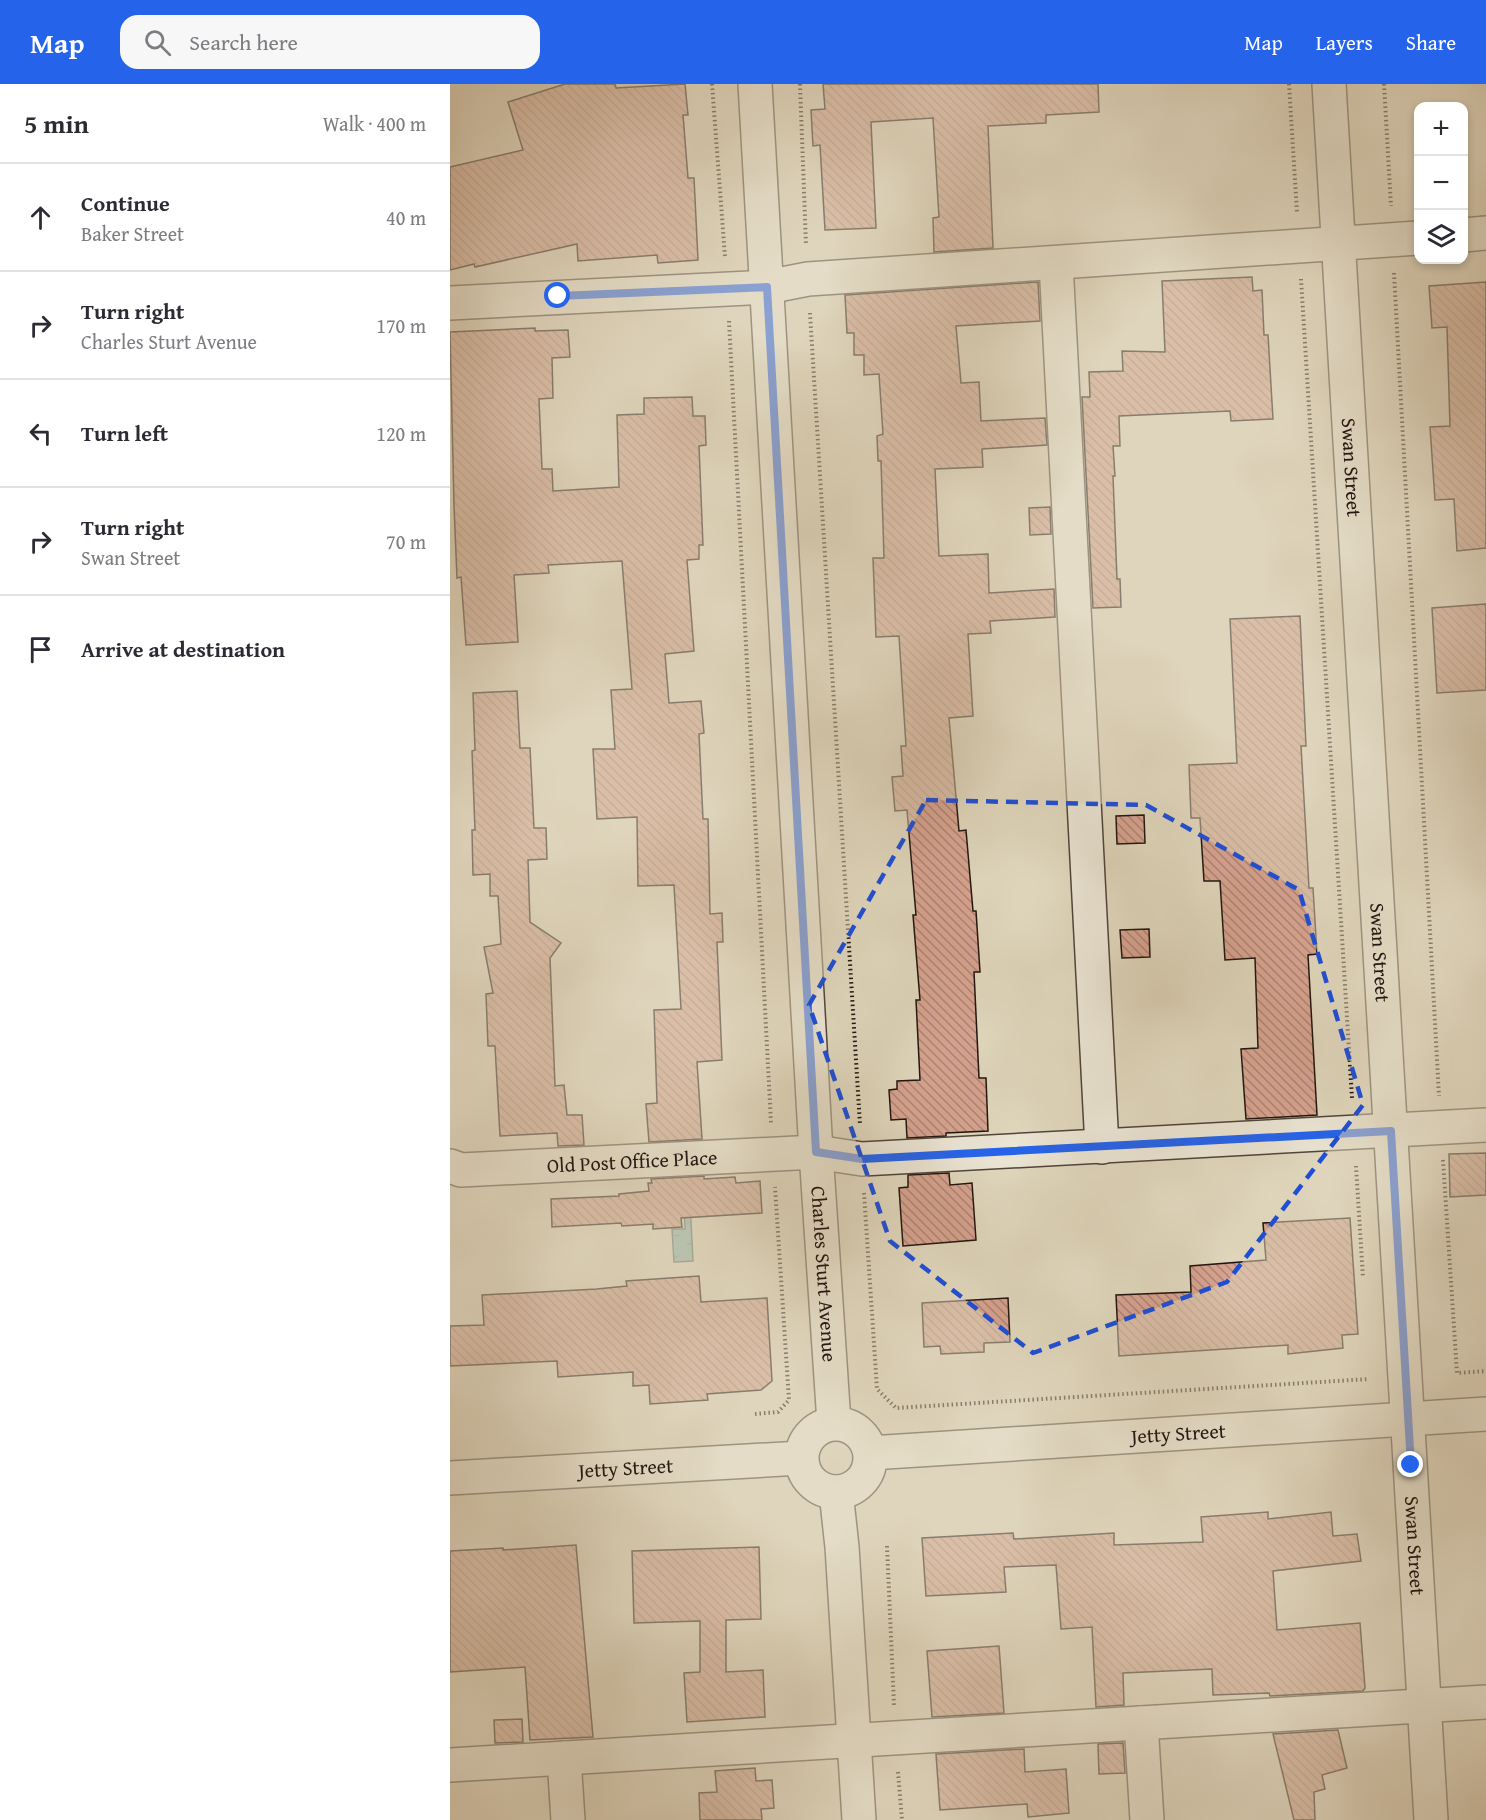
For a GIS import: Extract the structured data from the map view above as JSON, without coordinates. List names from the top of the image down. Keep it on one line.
{"streets":{"street":["Swan Street","Old Post Office Place","Charles Sturt Avenue","Jetty Street"]},"crossings":[["Swan Street","Old Post Office Place"],["Swan Street","Jetty Street"],["Old Post Office Place","Charles Sturt Avenue"],["Charles Sturt Avenue","Jetty Street"]],"page":{"header":"Map","search":"Search here","nav":["Map","Layers","Share"],"heading":["5 min","Walk · 400 m"],"map_buttons":["+","−"],"list":[["Continue","Baker Street","40 m"],["Turn right","Charles Sturt Avenue","170 m"],["Turn left","120 m"],["Turn right","Swan Street","70 m"],"Arrive at destination"]}}
